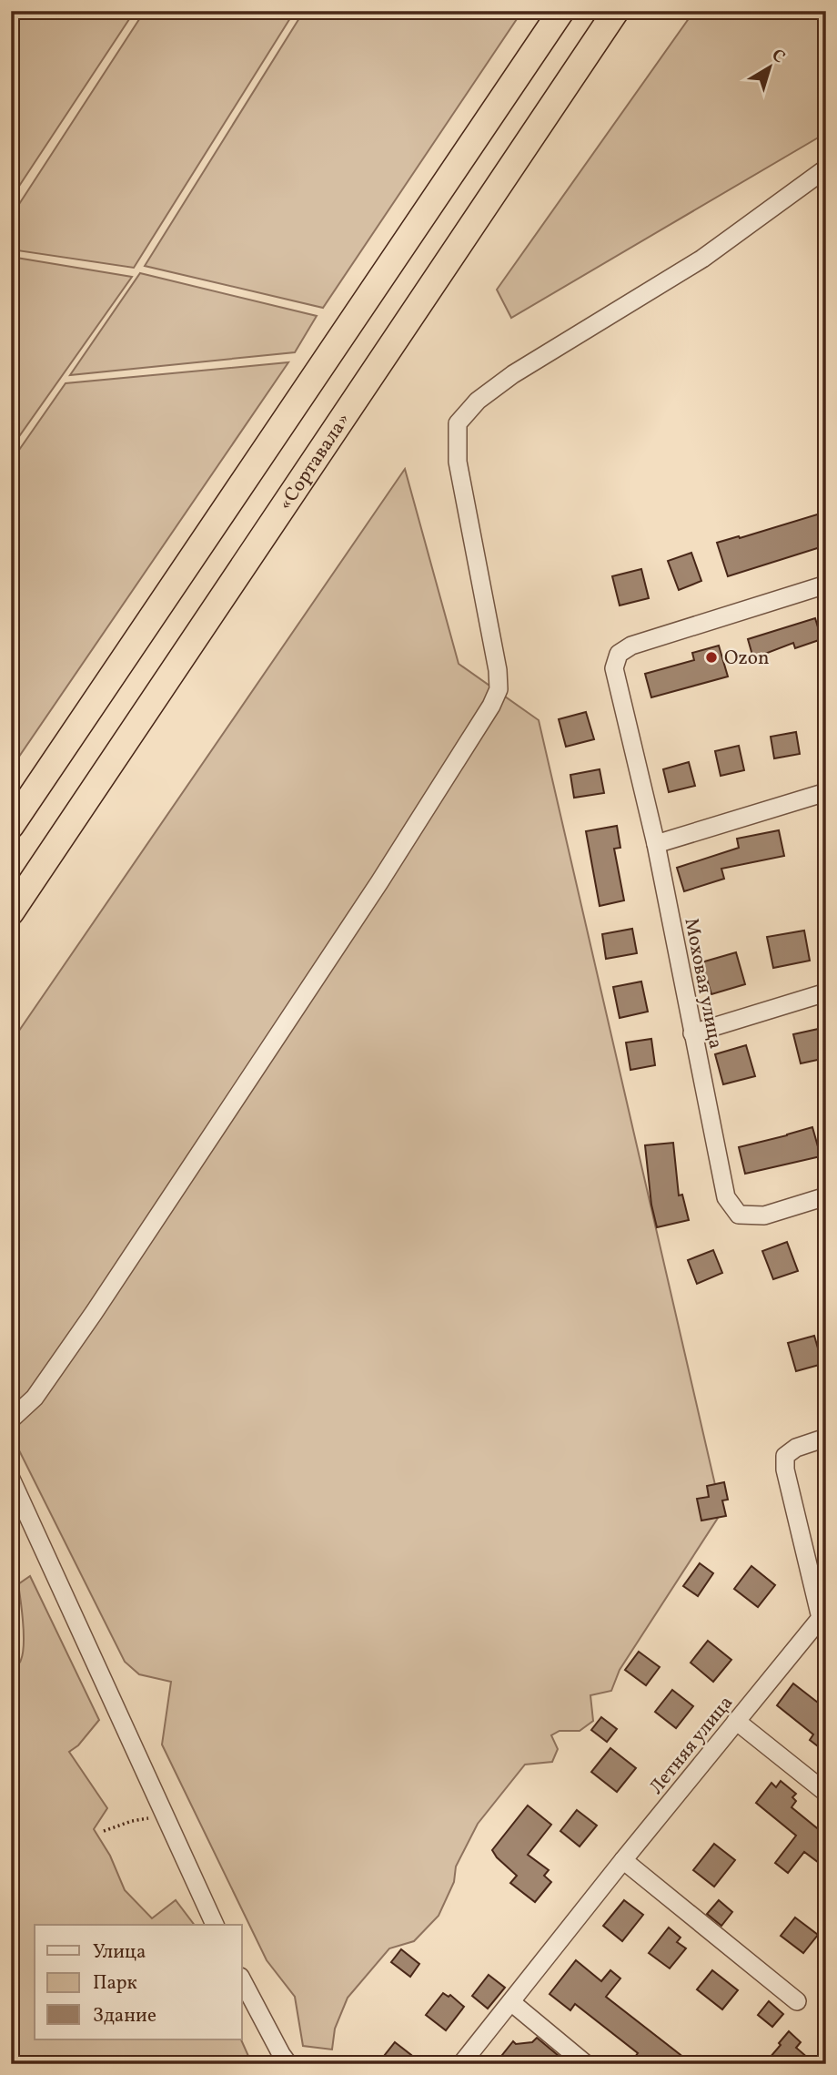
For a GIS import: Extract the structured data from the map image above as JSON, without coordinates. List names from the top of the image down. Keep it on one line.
{"streets":{"highway":["«Сортавала»"],"street":["Моховая улица","Летняя улица"]},"places":["Ozon"],"legend":["Улица","Парк","Здание"],"north":"top right"}
